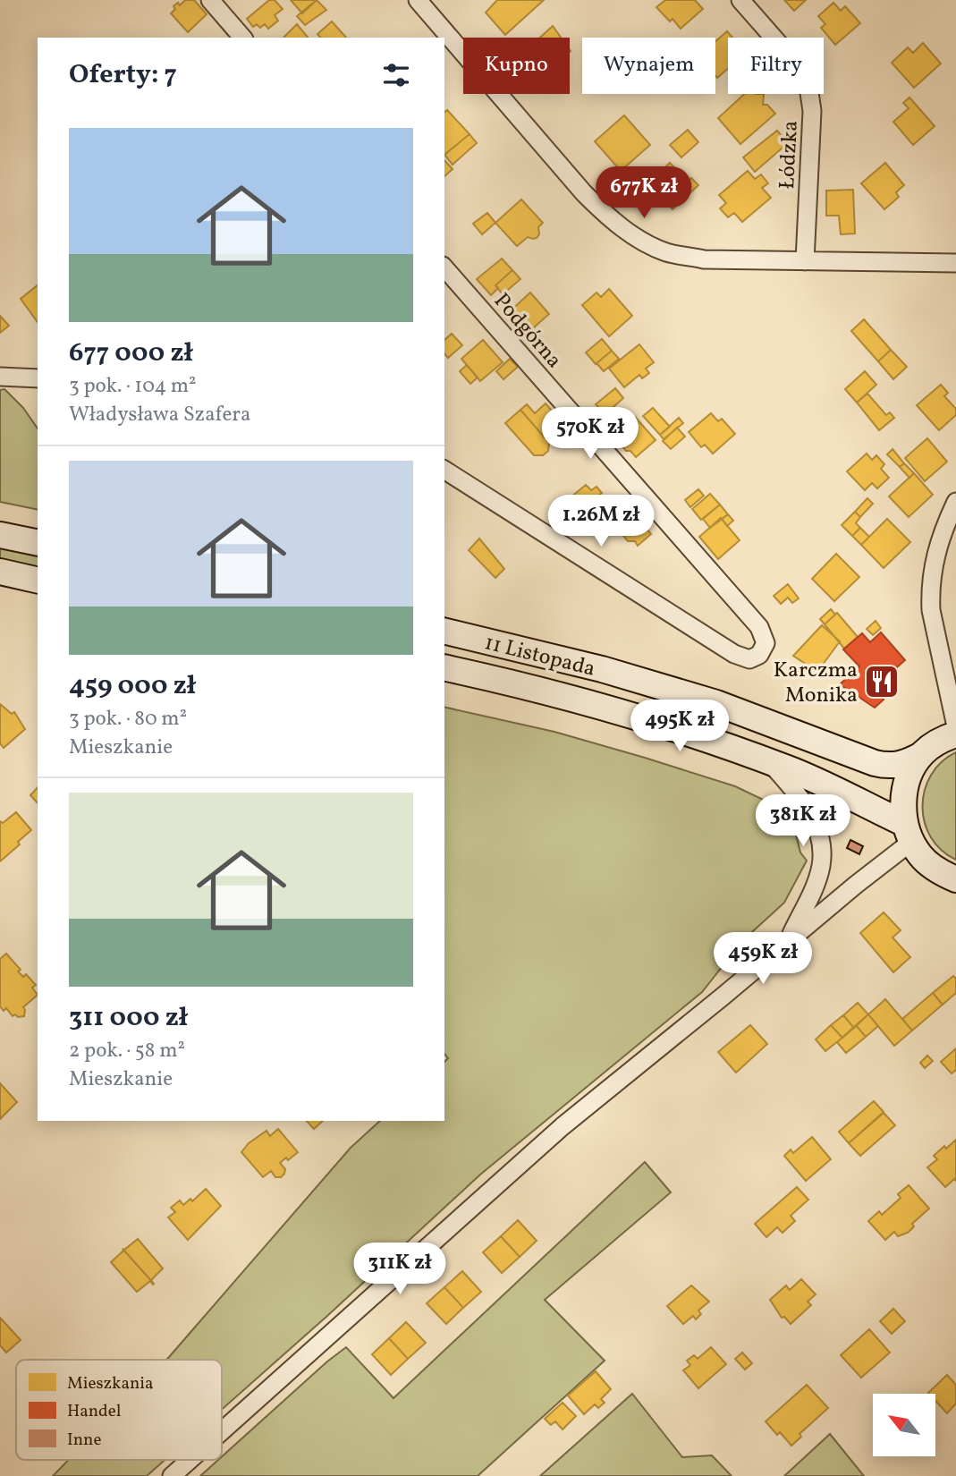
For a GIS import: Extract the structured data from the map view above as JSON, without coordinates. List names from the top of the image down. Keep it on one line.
{"streets":{"main road":["11 Listopada"],"street":["Łódzka","Podgórna"]},"places":{"restaurant":["Karczma Monika"]},"legend":["Mieszkania","Handel","Inne"],"north":"top left","page":{"chip":["Kupno","Wynajem","Filtry"],"heading":"Oferty: 7","list":[{"name":"677 000 zł","note":"3 pok. · 104 m² · Władysława Szafera"},{"name":"459 000 zł","note":"3 pok. · 80 m² · Mieszkanie"},{"name":"311 000 zł","note":"2 pok. · 58 m² · Mieszkanie"}],"price":["677K zł","570K zł","1.26M zł","495K zł","381K zł","459K zł","311K zł"]}}
